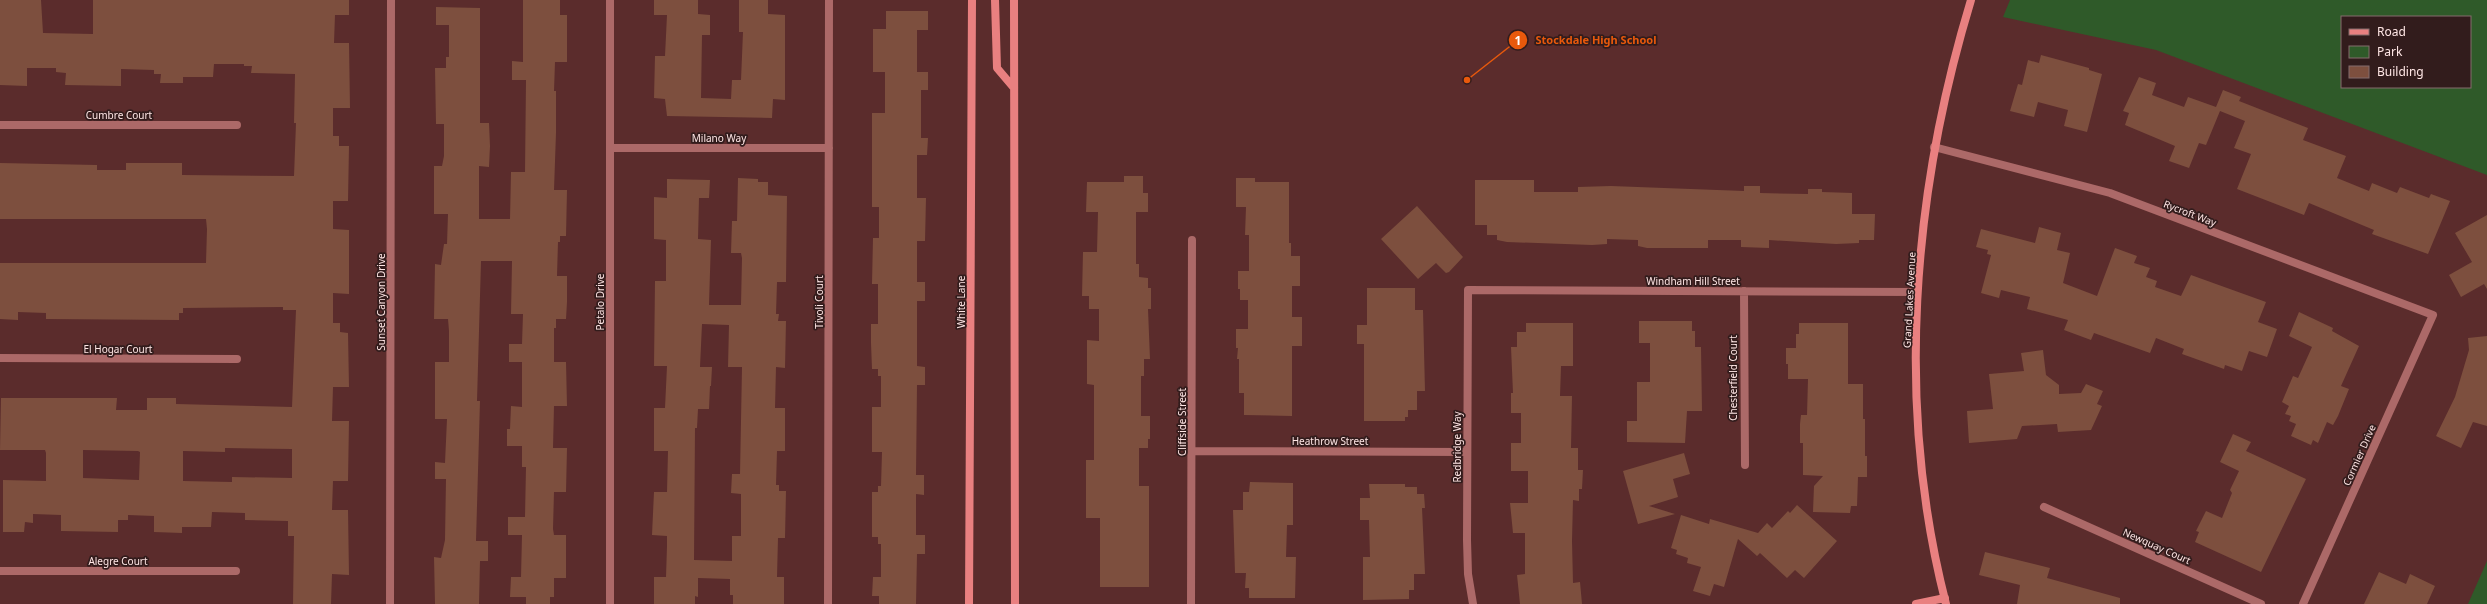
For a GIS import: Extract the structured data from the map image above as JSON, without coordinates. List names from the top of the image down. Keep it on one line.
{"streets":{"main road":["Grand Lakes Avenue","White Lane"],"street":["Cumbre Court","Milano Way","Rycroft Way","Windham Hill Street","Sunset Canyon Drive","Petalo Drive","Tivoli Court","El Hogar Court","Chesterfield Court","Cliffside Street","Heathrow Street","Redbridge Way","Cormier Drive","Newquay Court","Alegre Court"]},"crossings":[["Milano Way","Petalo Drive"],["Milano Way","Tivoli Court"],["Rycroft Way","Grand Lakes Avenue"],["Rycroft Way","Cormier Drive"],["Windham Hill Street","Grand Lakes Avenue"],["Windham Hill Street","Chesterfield Court"],["Windham Hill Street","Redbridge Way"],["Cliffside Street","Heathrow Street"],["Heathrow Street","Redbridge Way"]],"places":["Stockdale High School"],"legend":["Road","Park","Building"]}
